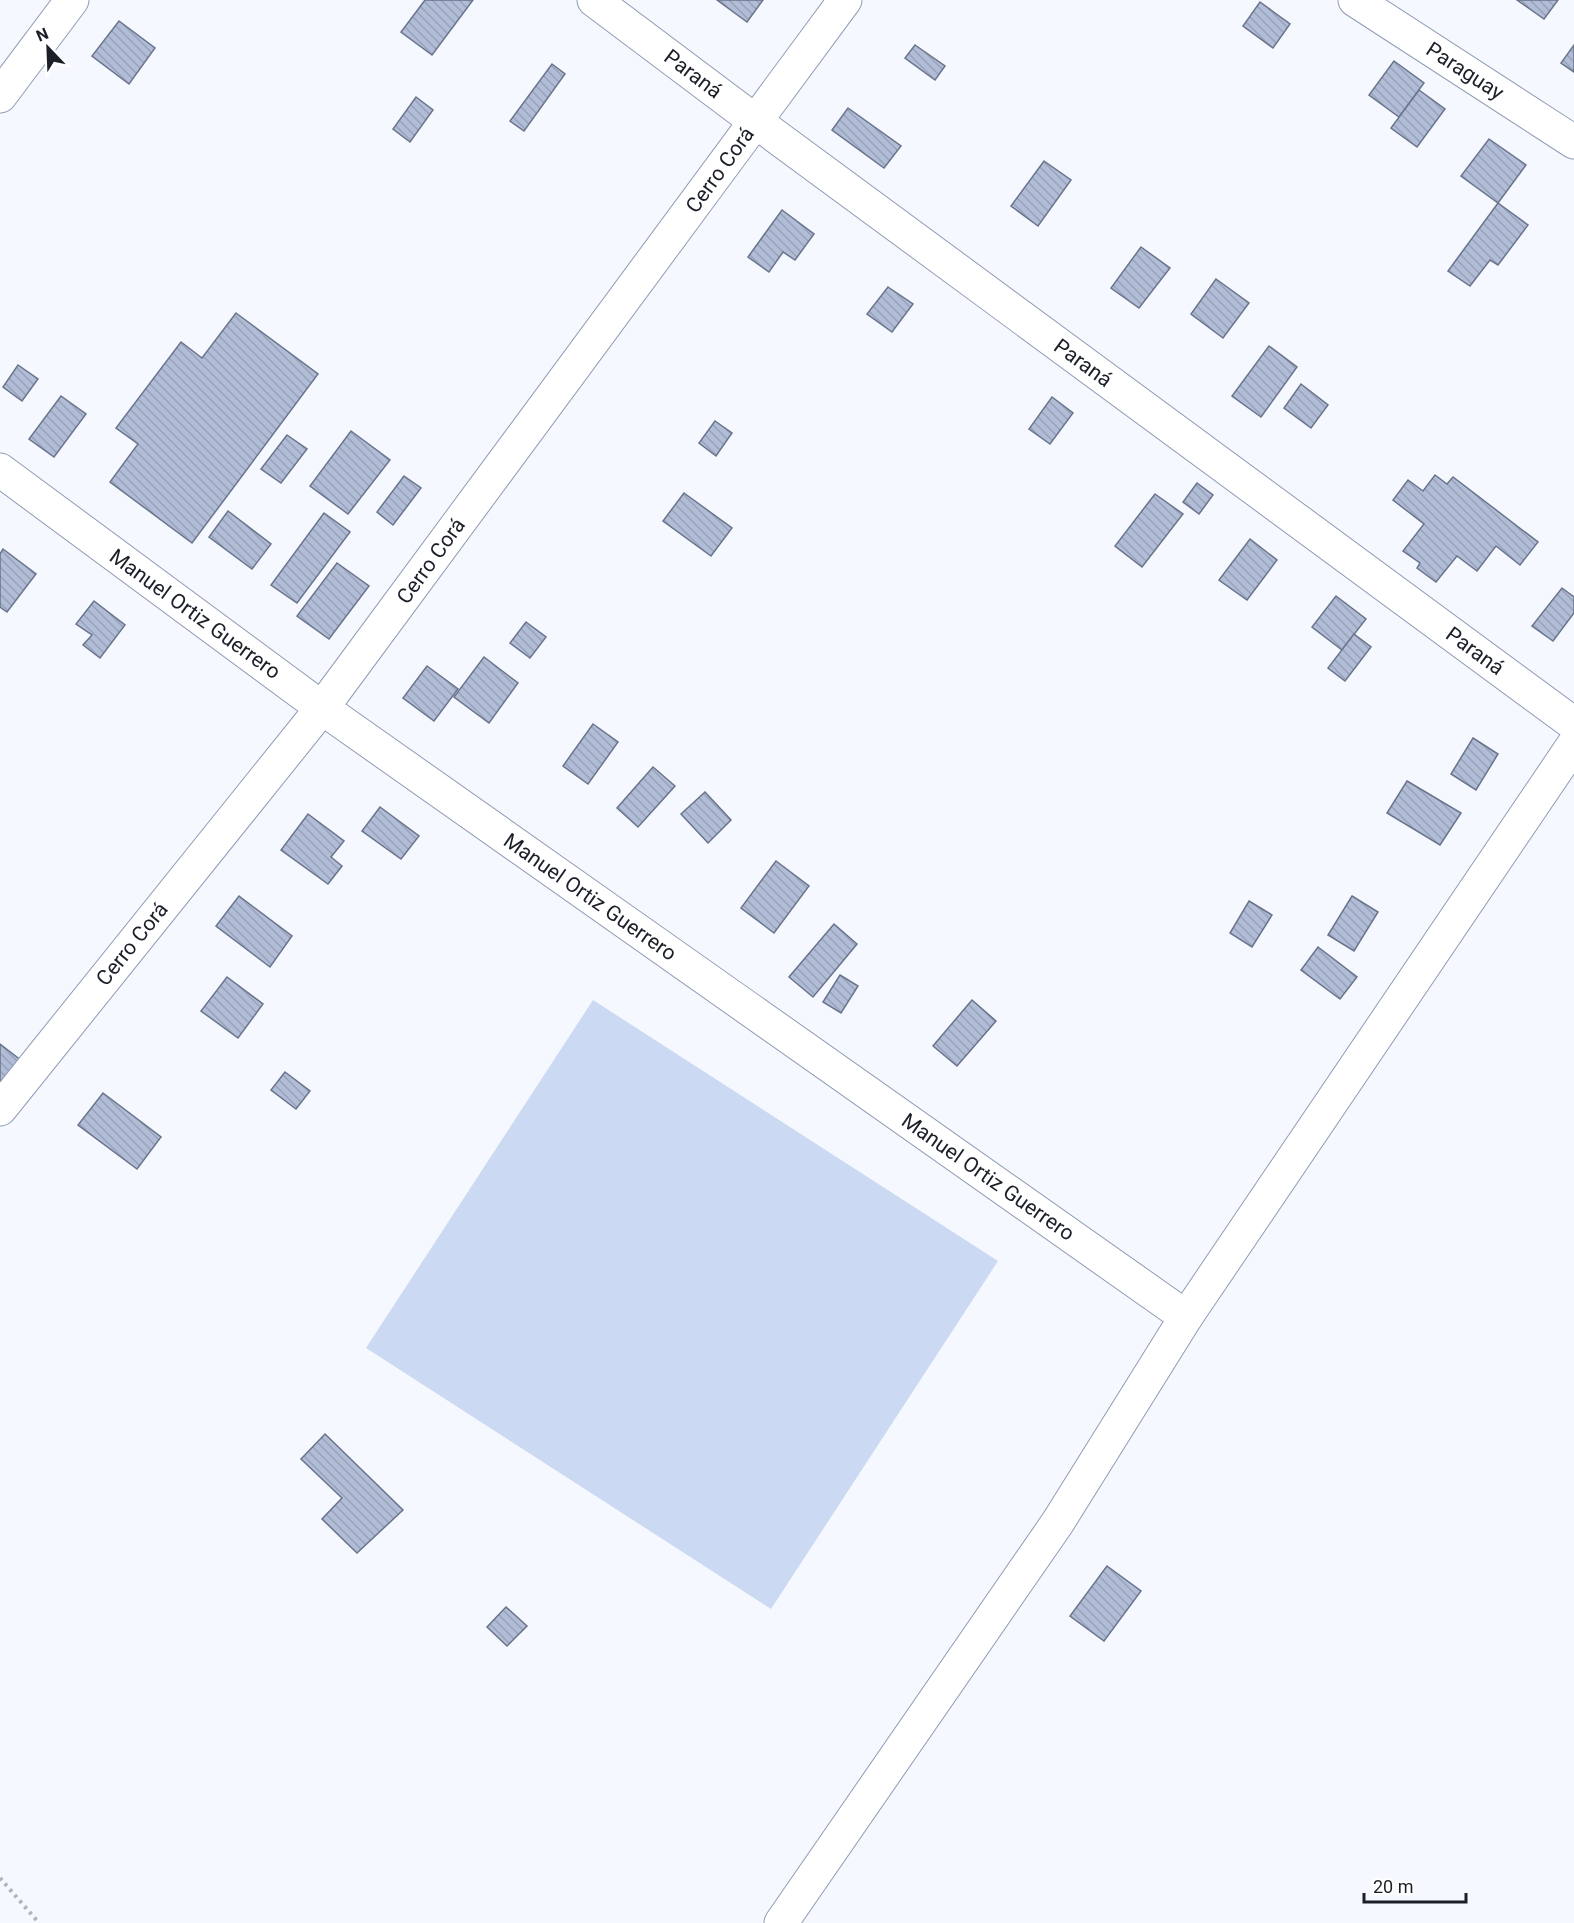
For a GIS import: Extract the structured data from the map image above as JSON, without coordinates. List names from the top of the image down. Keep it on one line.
{"streets":{"street":["Paraguay","Paraná","Cerro Corá","Manuel Ortiz Guerrero"]},"crossings":[["Paraná","Cerro Corá"],["Cerro Corá","Manuel Ortiz Guerrero"]],"scale_bar":"20 m","north":"top left"}
